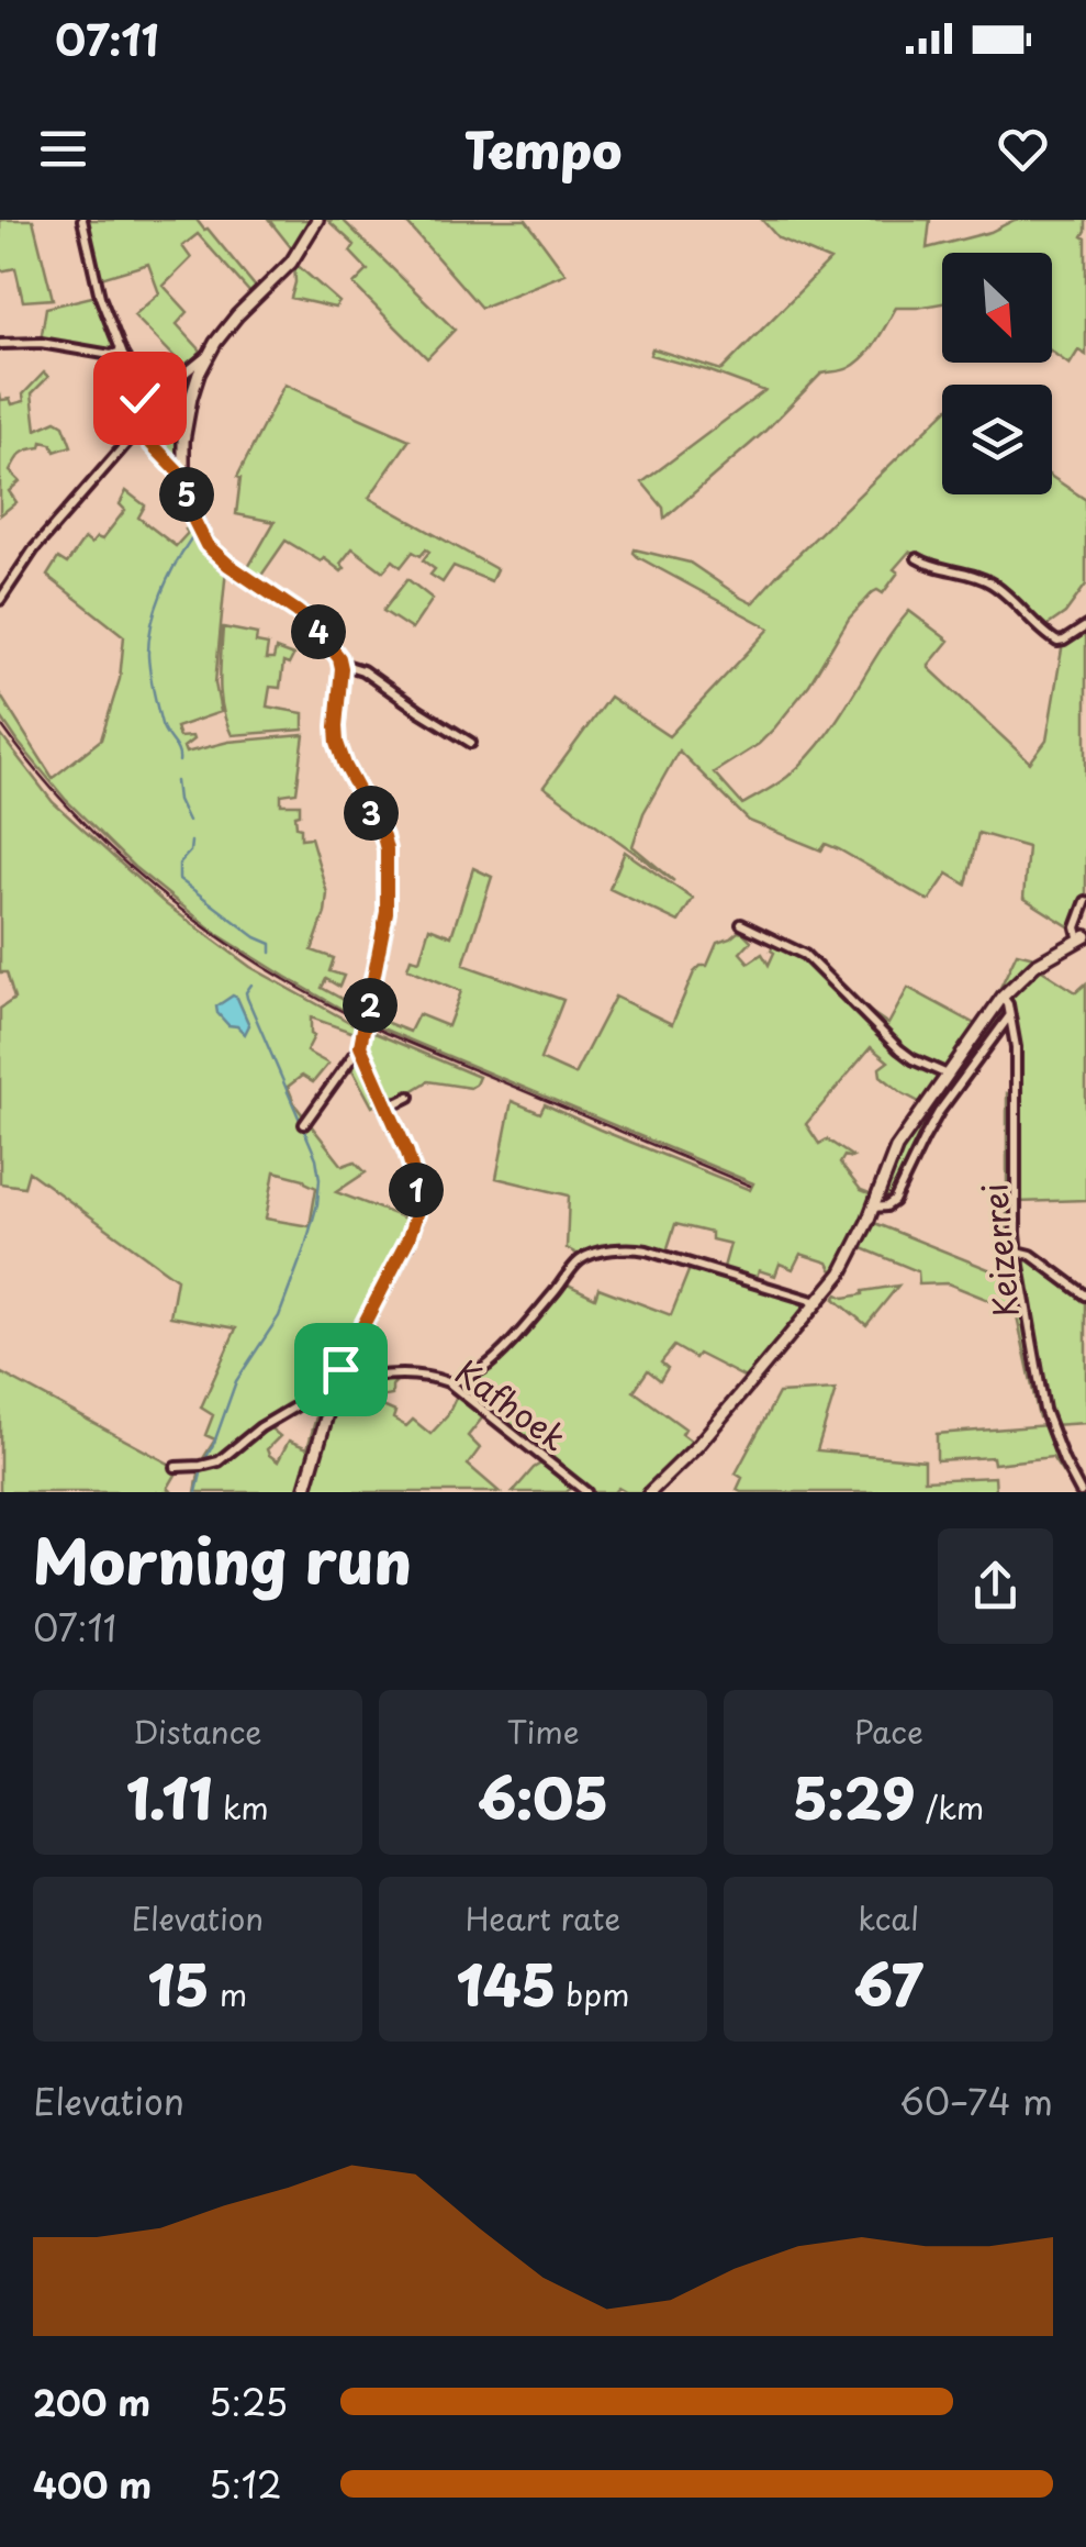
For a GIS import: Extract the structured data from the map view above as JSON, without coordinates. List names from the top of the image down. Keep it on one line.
{"streets":{"street":["Keizerrei","Kafhoek"]},"north":"bottom right","page":{"status":"07:11","header":"Tempo","pins":["5","4","3","2","1"],"heading":["Morning run","07:11"],"stats":[["Distance","1.11 km"],["Time","6:05"],["Pace","5:29 /km"],["Elevation","15 m"],["Heart rate","145 bpm"],["kcal","67"]],"chart":["Elevation","60–74 m"],"list":[{"name":"200 m","note":"5:25"},{"name":"400 m","note":"5:12"}]}}
